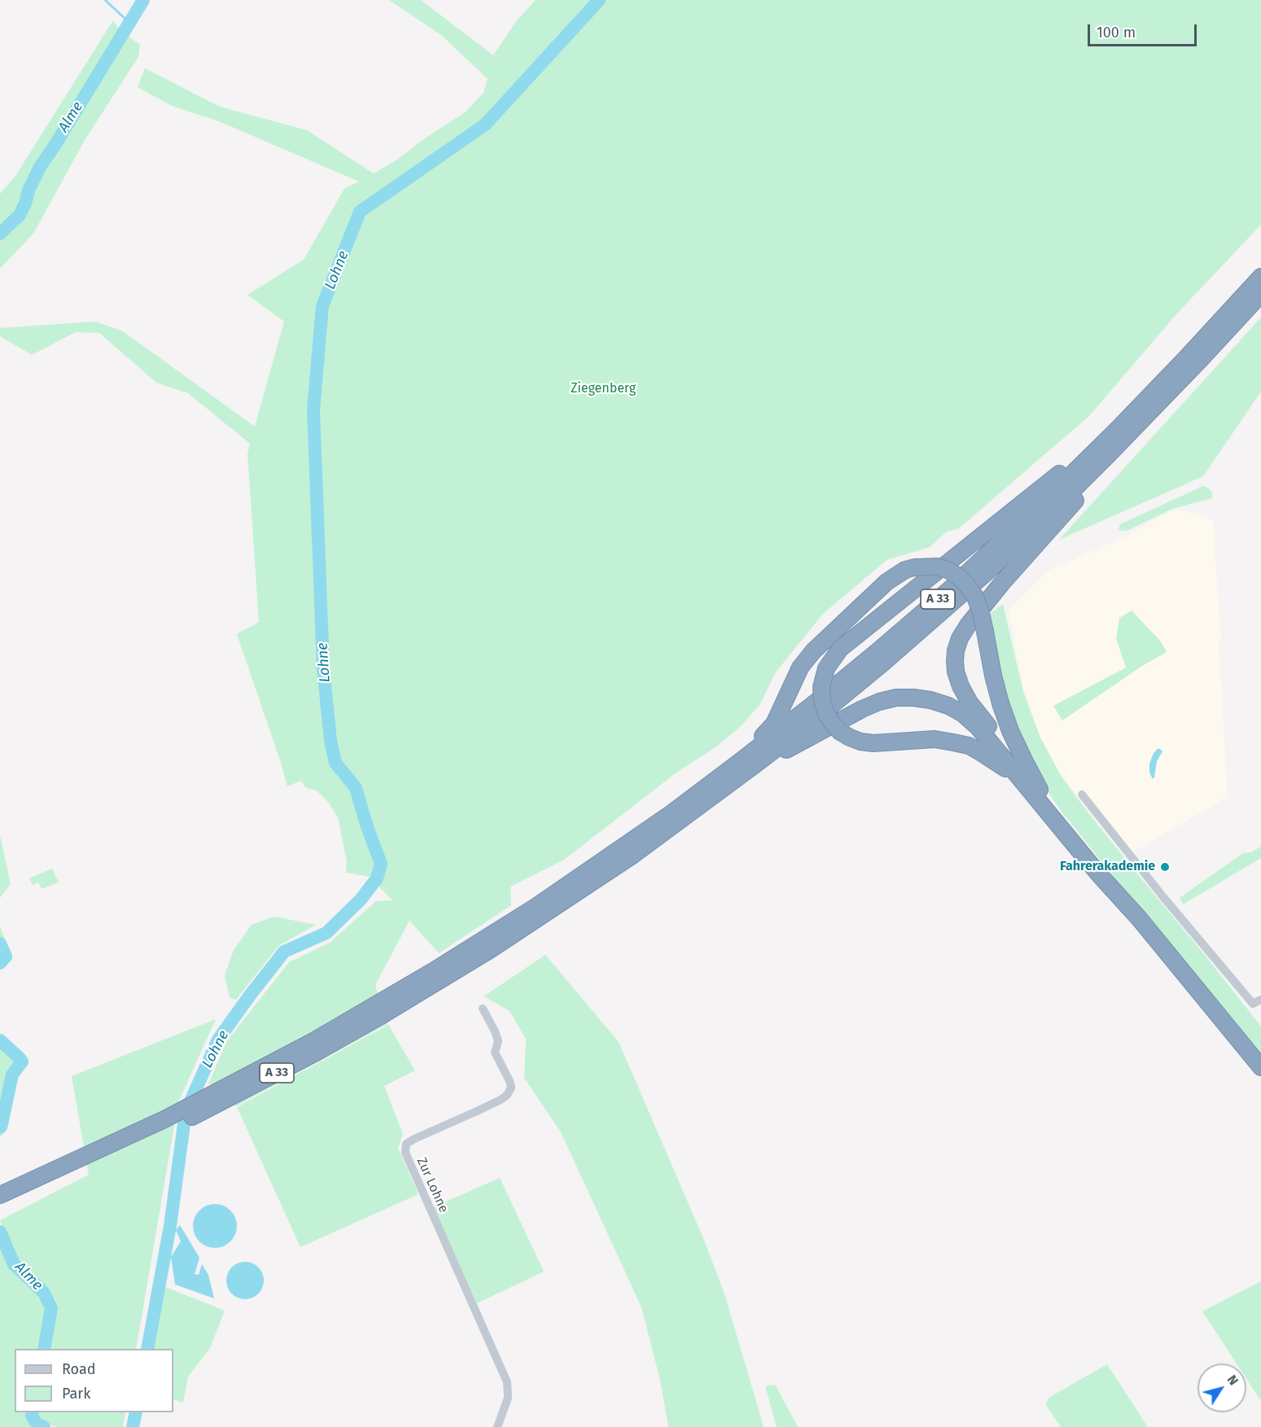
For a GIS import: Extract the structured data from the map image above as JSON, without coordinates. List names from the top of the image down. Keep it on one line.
{"streets":{"highway":["A 33"],"street":["Zur Lohne"]},"water":["Alme","Lohne"],"parks":["Ziegenberg"],"places":["Fahrerakademie"],"legend":["Road","Park"],"scale_bar":"100 m","north":"top right"}
